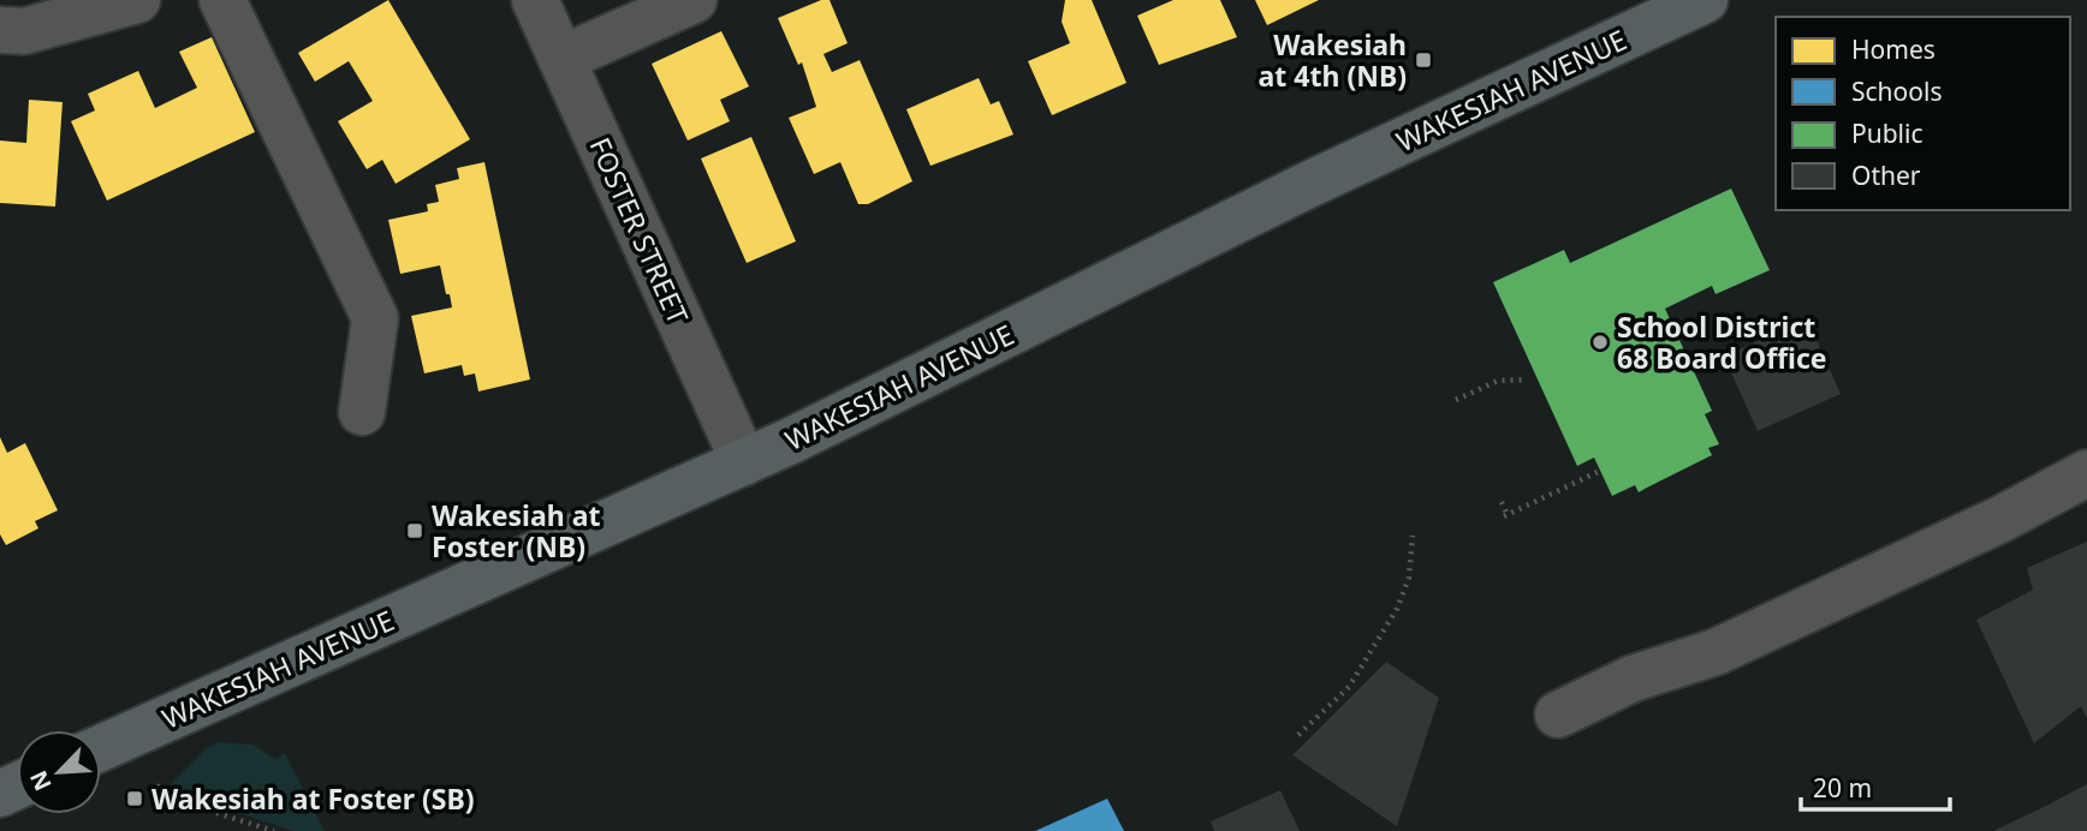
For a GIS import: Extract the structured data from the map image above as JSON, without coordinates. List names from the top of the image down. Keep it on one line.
{"streets":{"main road":["WAKESIAH AVENUE"],"street":["FOSTER STREET"]},"crossings":[["WAKESIAH AVENUE","FOSTER STREET"]],"places":{"transit":["Wakesiah at 4th (NB)","Wakesiah at Foster (NB)","Wakesiah at Foster (SB)"],"other":["School District 68 Board Office"]},"legend":["Homes","Schools","Public","Other"],"scale_bar":"20 m","north":"bottom left"}
